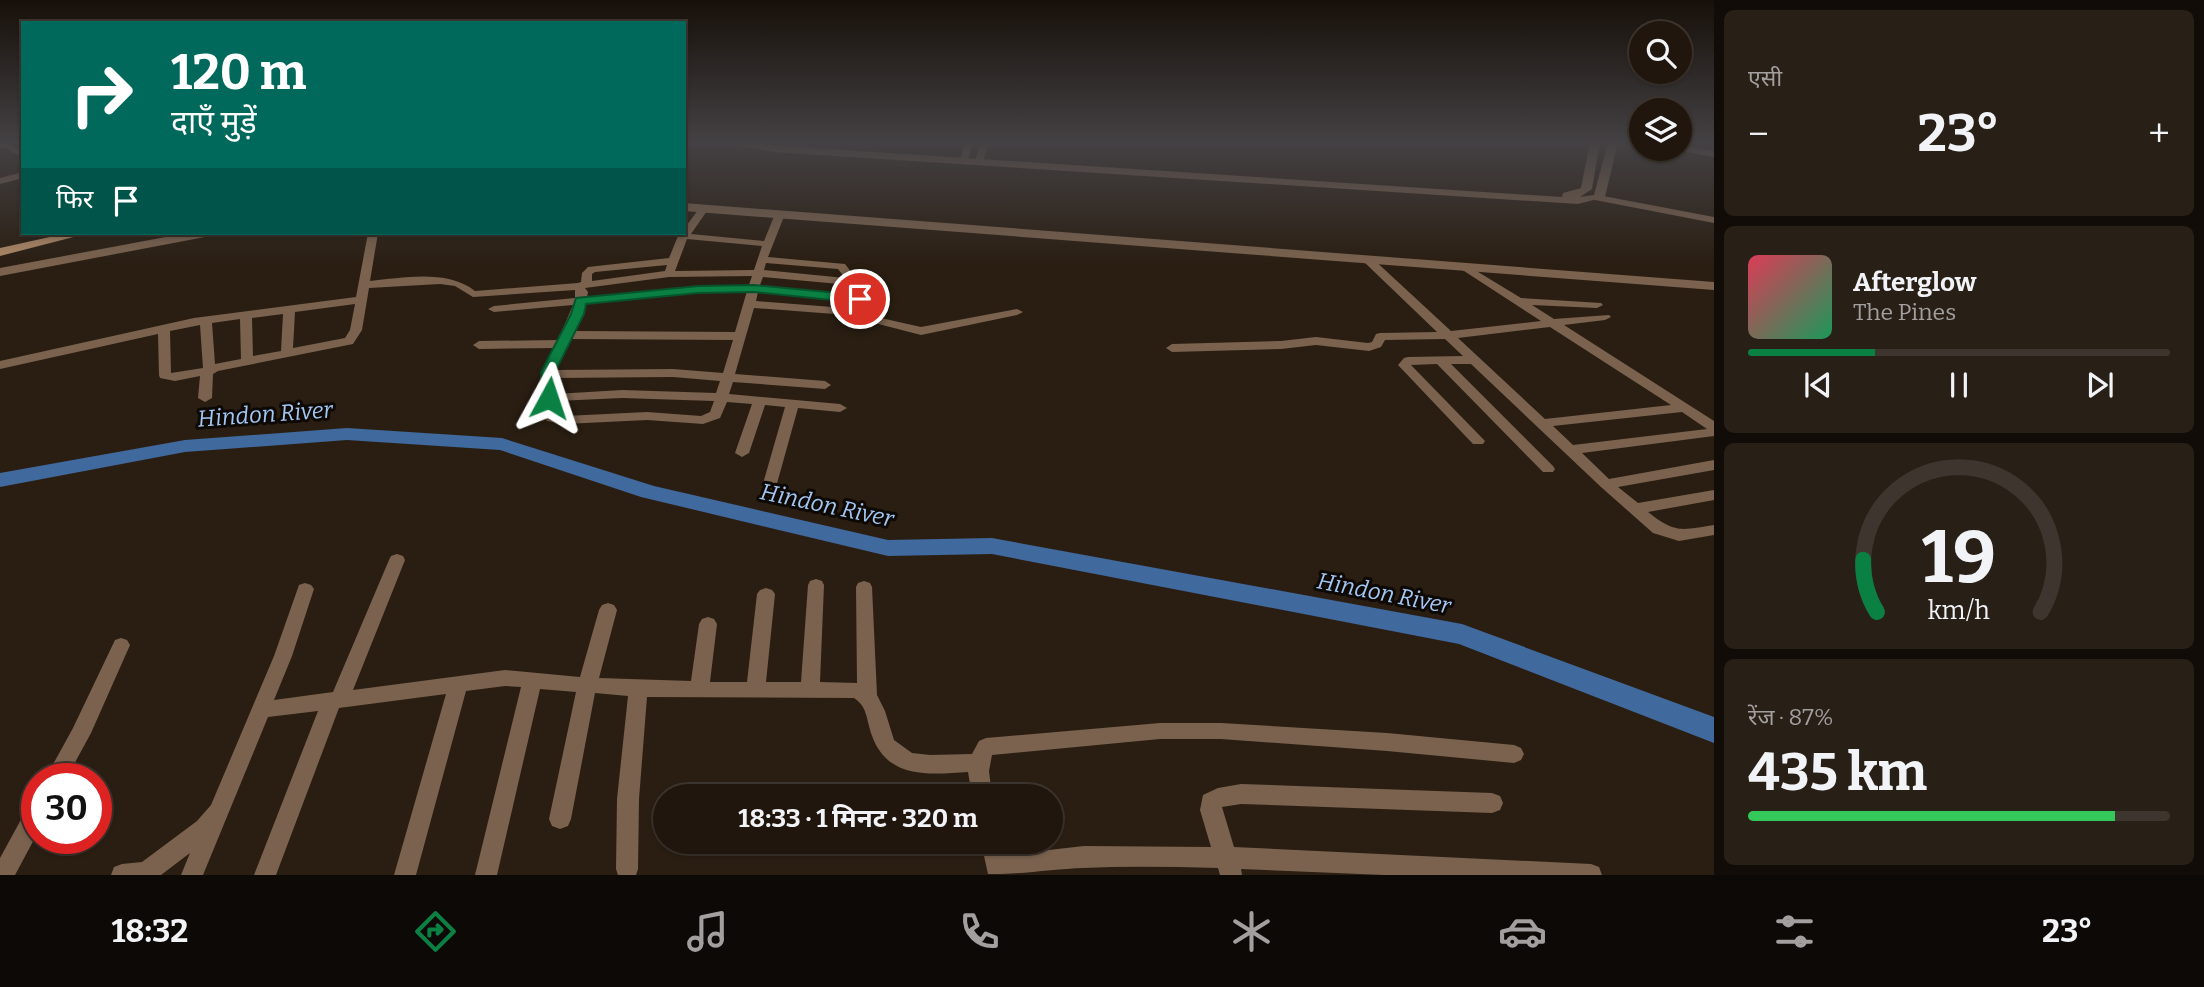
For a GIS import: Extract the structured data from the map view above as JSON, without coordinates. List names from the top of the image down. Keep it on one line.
{"water":["Hindon River"],"page":{"tile":["एसी",["रेंज · 87%","435 km"]],"turn":["120 m","दाएँ मुड़ें"],"heat":["−","23°","+"],"then":"फिर","song":["Afterglow","The Pines"],"limit":"30","trip":"18:33 · 1 मिनट · 320 m","tabs":["18:32","23°"],"gauge":["19","km/h"]}}
